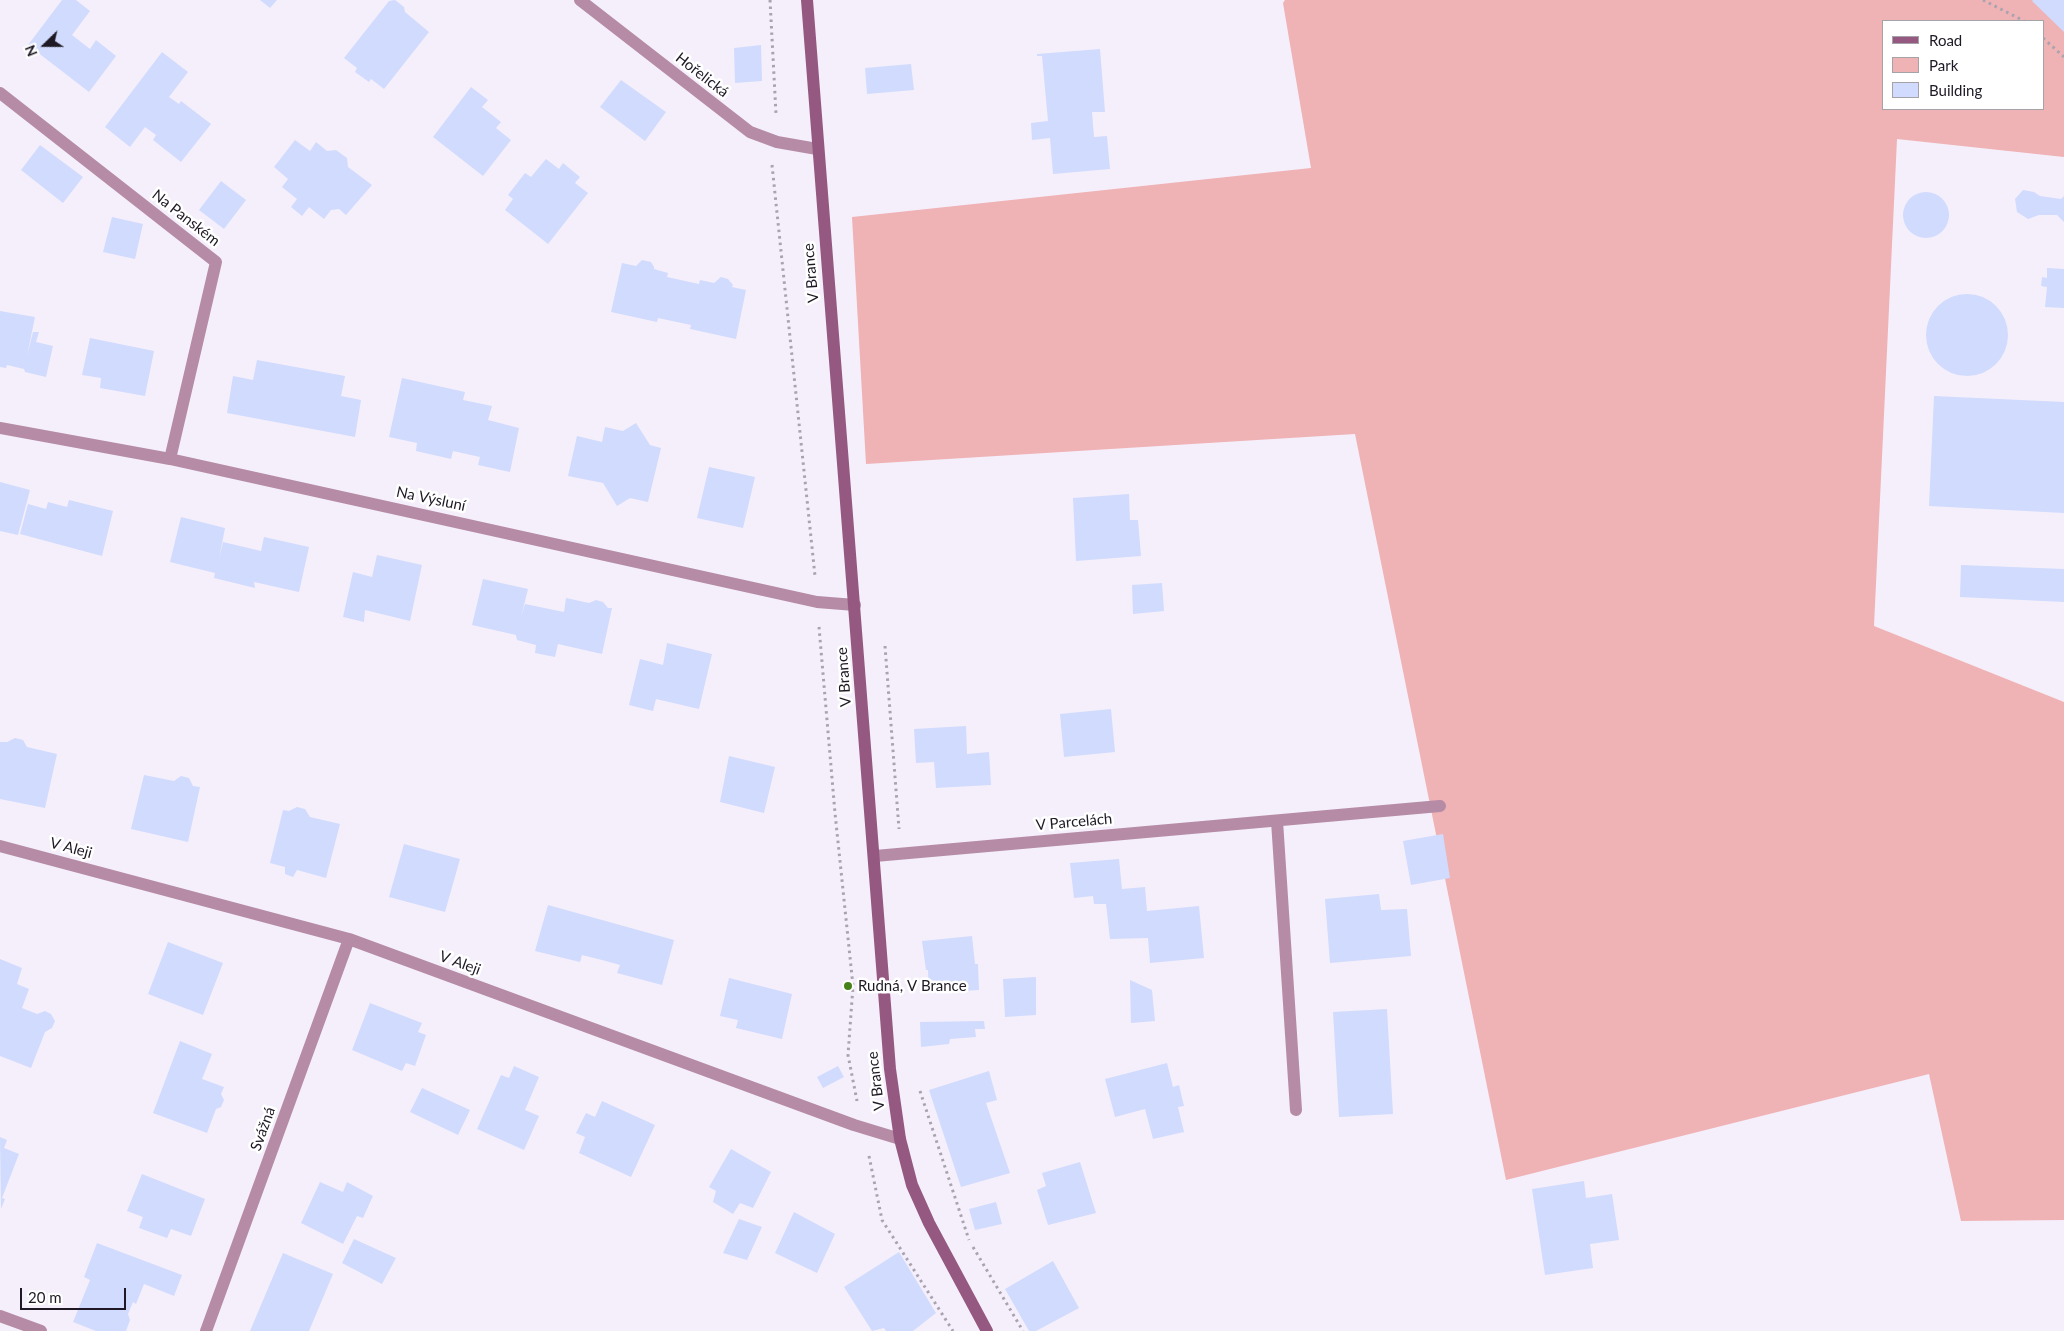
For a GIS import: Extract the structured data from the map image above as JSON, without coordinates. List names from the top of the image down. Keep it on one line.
{"streets":{"main road":["V Brance"],"street":["Hořelická","Na Panském","Na Výsluní","V Parcelách","V Aleji","Svážná"]},"crossings":[["Hořelická","V Brance"],["Na Panském","Na Výsluní"],["V Brance","Na Výsluní"],["V Brance","V Parcelách"],["V Brance","V Aleji"],["V Aleji","Svážná"]],"places":["Rudná, V Brance"],"legend":["Road","Park","Building"],"scale_bar":"20 m","north":"left"}
